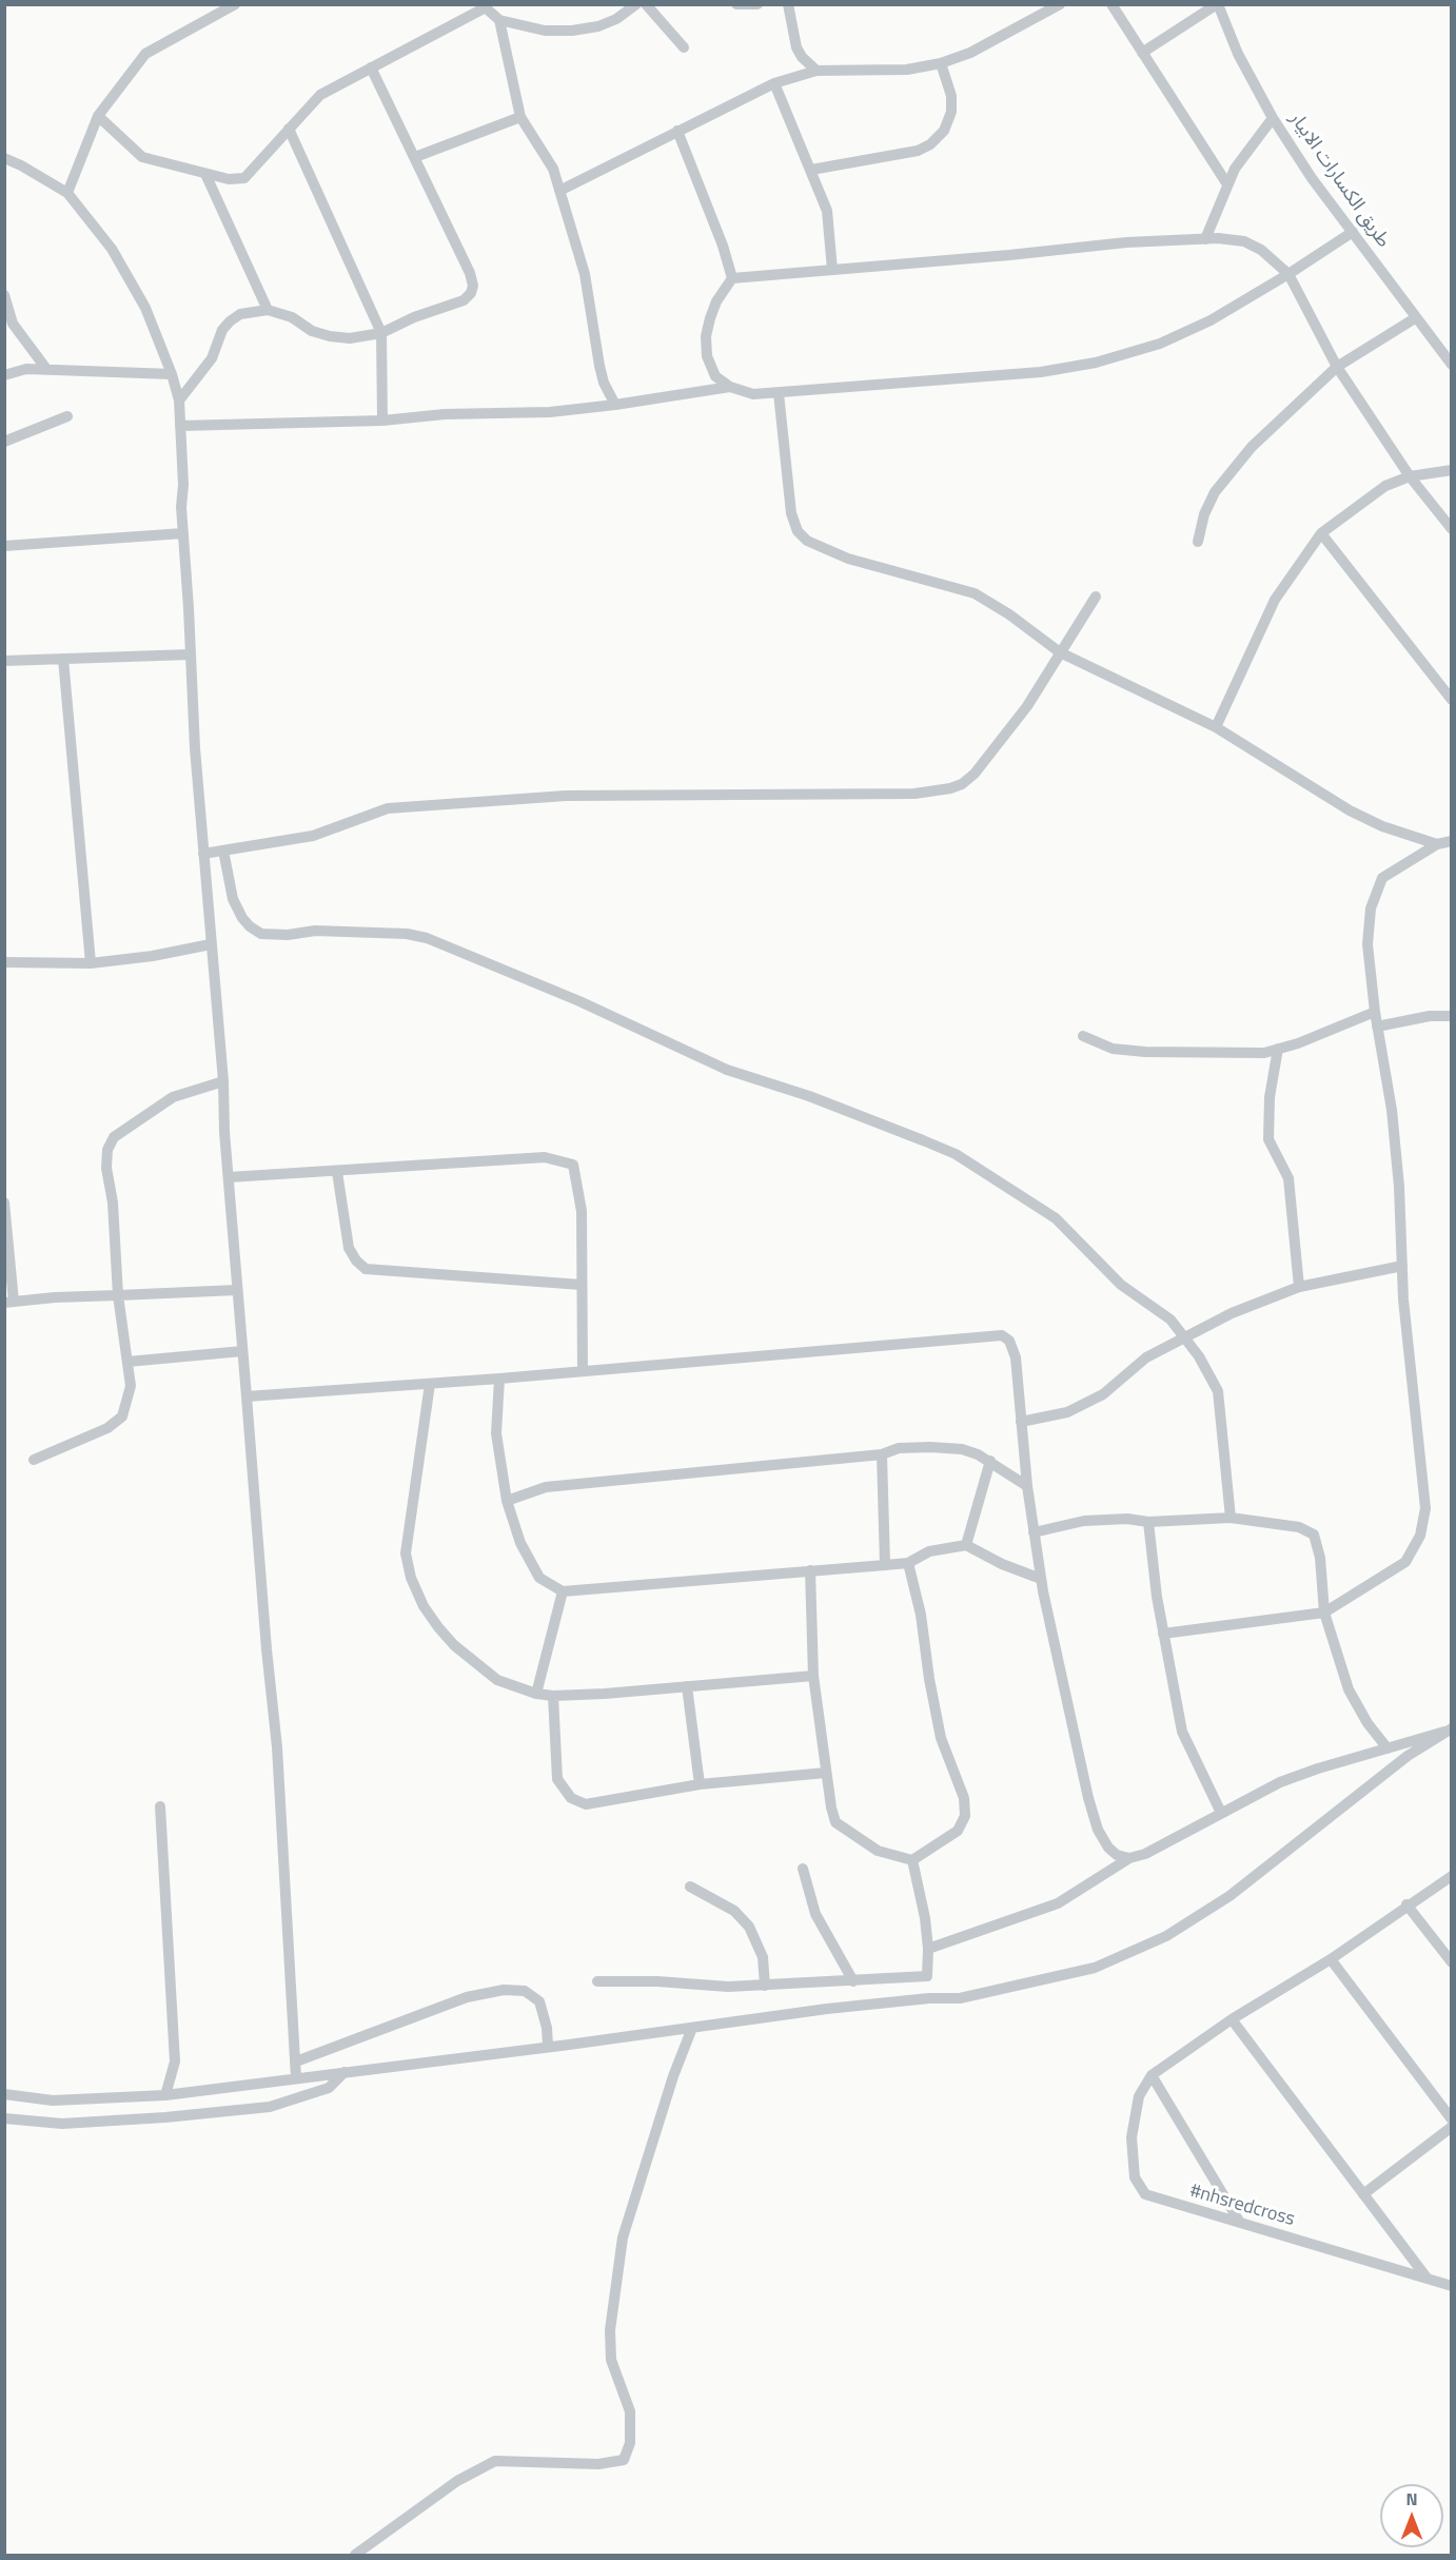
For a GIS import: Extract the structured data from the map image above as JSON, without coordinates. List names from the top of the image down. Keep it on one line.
{"streets":{"street":["طريق الكسارات الابيار","#nhsredcross"]},"north":"top"}
